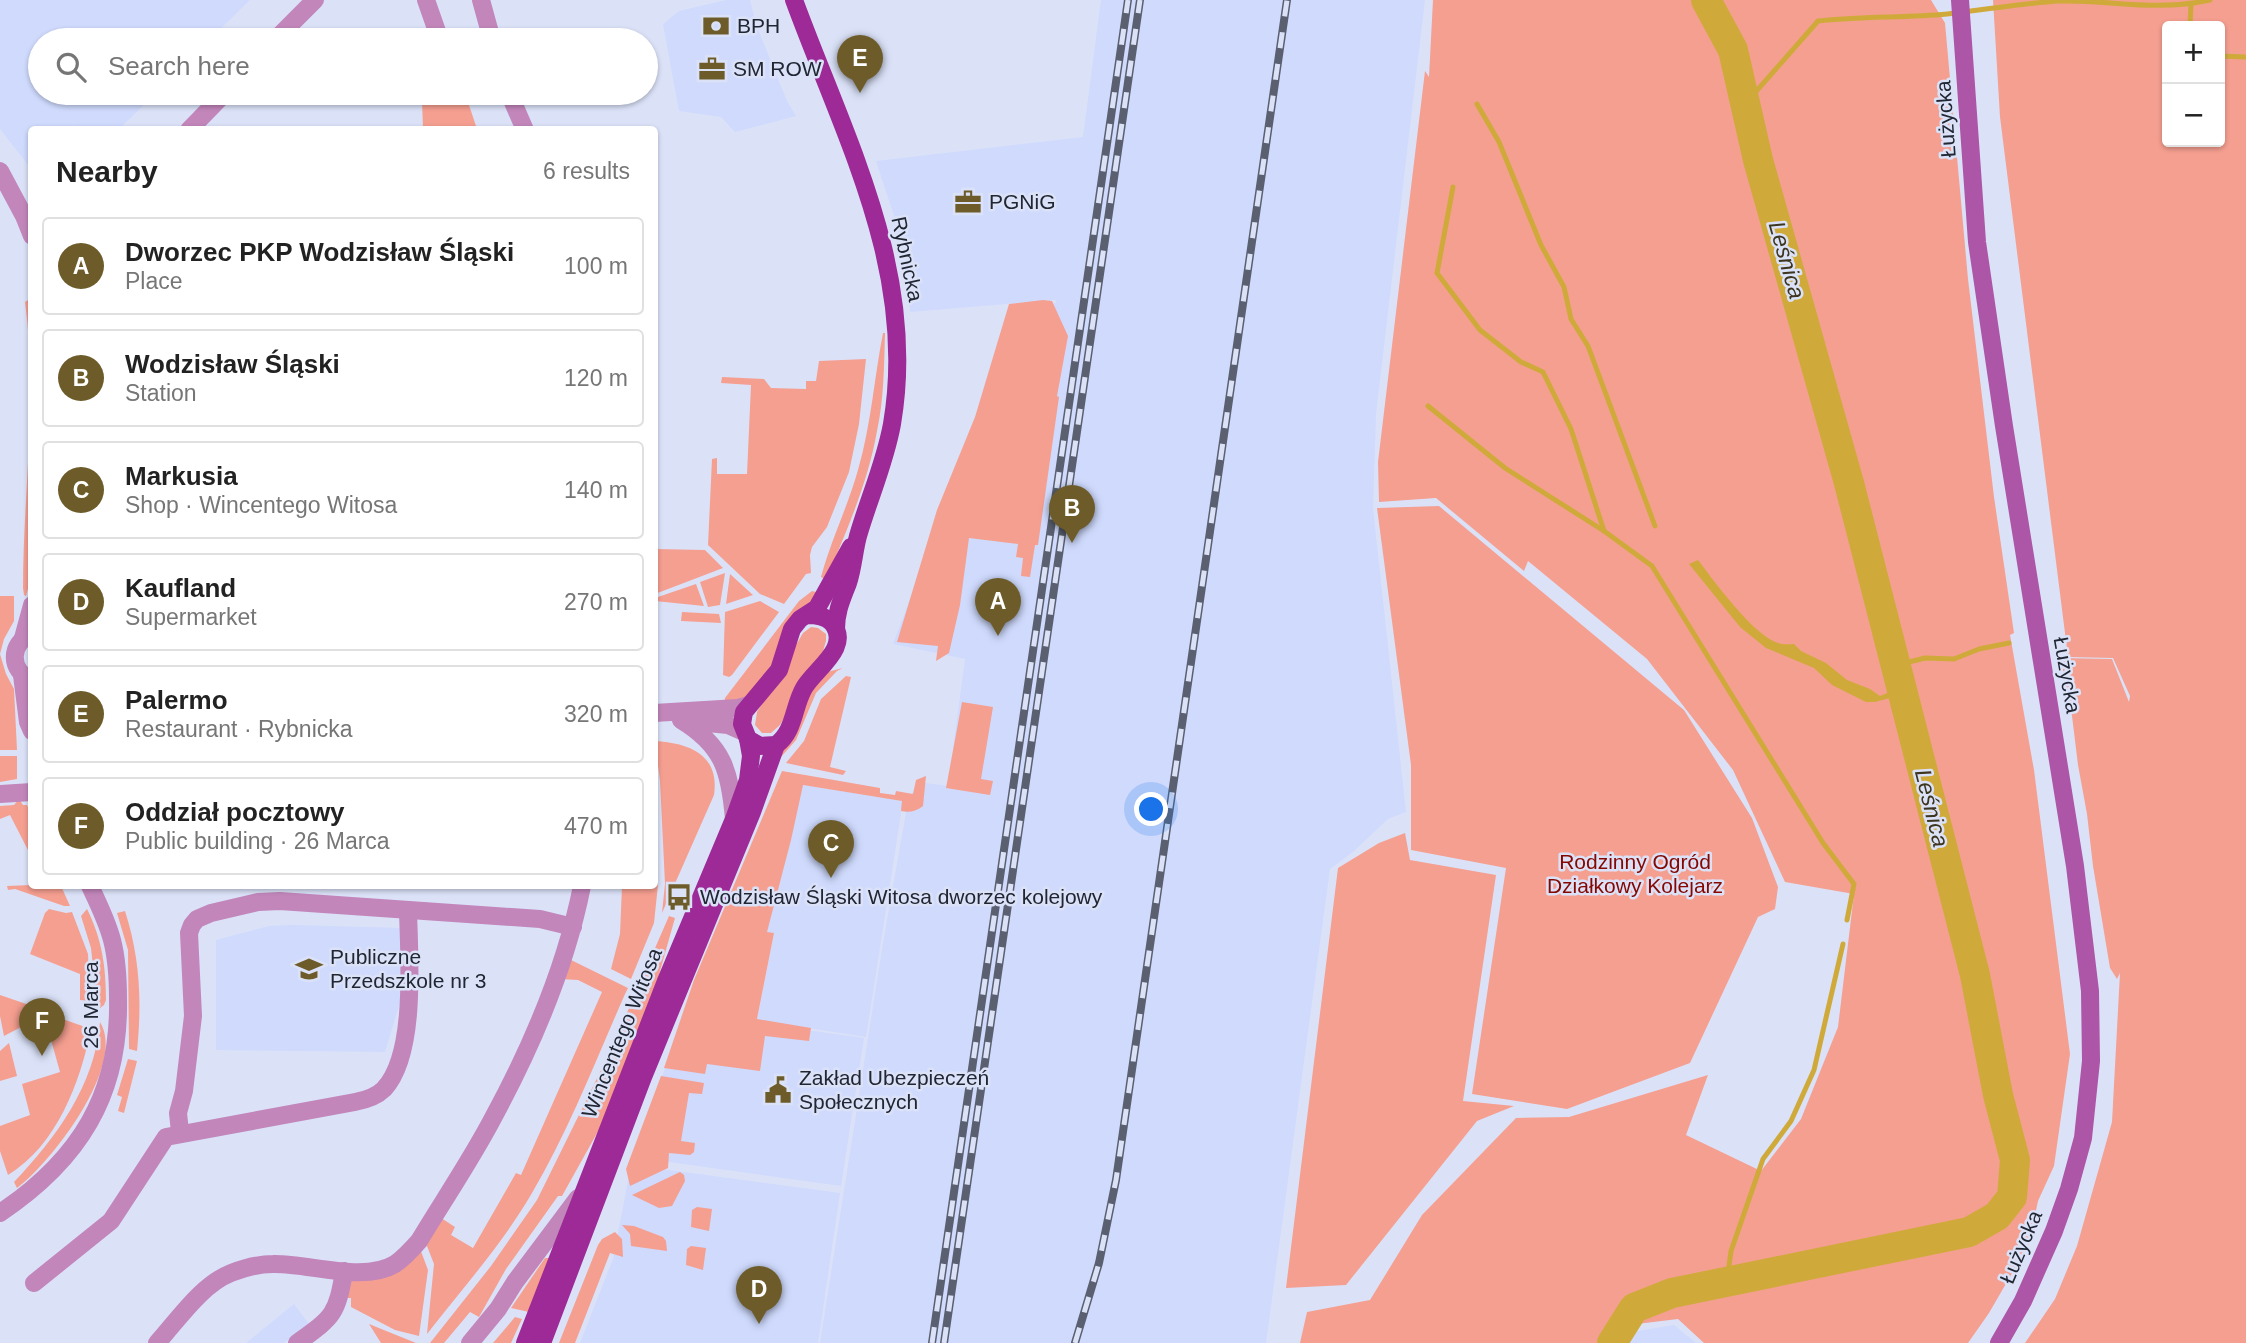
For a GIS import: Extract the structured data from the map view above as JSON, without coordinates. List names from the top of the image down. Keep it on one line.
{"streets":{"main road":["Łużycka","Rybnicka","Wincentego Witosa"],"street":["26 Marca"]},"crossings":[["Rybnicka","Wincentego Witosa"]],"water":["Leśnica"],"parks":["Rodzinny Ogród Działkowy Kolejarz"],"places":{"bank":["BPH"],"office":["SM ROW","PGNiG"],"bus stop":["Wodzisław Śląski Witosa dworzec kolejowy"],"school or university":["Publiczne Przedszkole nr 3"],"public building":["Zakład Ubezpieczeń Społecznych"]},"page":{"map_buttons":["+","−"],"search":"Search here","pins":["E","B","A","C","F","D"],"heading":["Nearby","6 results"],"list":[{"mark":"A","name":"Dworzec PKP Wodzisław Śląski","note":"Place","value":"100 m"},{"mark":"B","name":"Wodzisław Śląski","note":"Station","value":"120 m"},{"mark":"C","name":"Markusia","note":"Shop · Wincentego Witosa","value":"140 m"},{"mark":"D","name":"Kaufland","note":"Supermarket","value":"270 m"},{"mark":"E","name":"Palermo","note":"Restaurant · Rybnicka","value":"320 m"},{"mark":"F","name":"Oddział pocztowy","note":"Public building · 26 Marca","value":"470 m"}]}}
